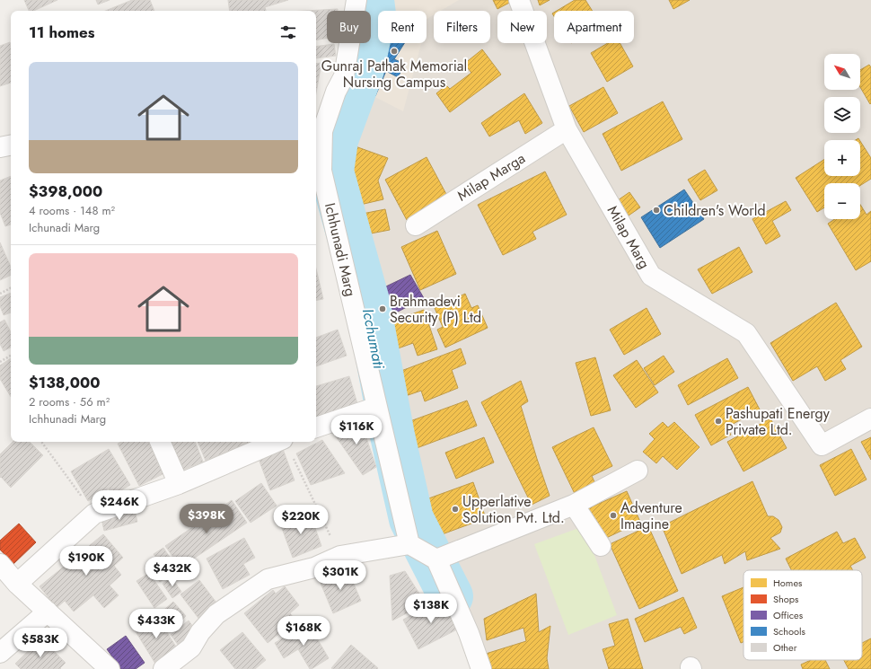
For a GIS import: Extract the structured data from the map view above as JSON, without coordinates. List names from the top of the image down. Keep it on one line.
{"streets":{"street":["Milap Marga","Milap Marg","Ichhunadi Marg"]},"crossings":[["Milap Marga","Milap Marg"]],"water":["Icchumati"],"places":["Gunraj Pathak Memorial Nursing Campus","Children's World","Brahmadevi Security (P) Ltd","Pashupati Energy Private Ltd.","Upperlative Solution Pvt. Ltd.","Adventure Imagine"],"legend":["Homes","Shops","Offices","Schools","Other"],"north":"top left","page":{"chip":["Buy","Rent","Filters","New","Apartment"],"heading":"11 homes","map_buttons":["+","−"],"list":[{"name":"$398,000","note":"4 rooms · 148 m² · Ichunadi Marg"},{"name":"$138,000","note":"2 rooms · 56 m² · Ichhunadi Marg"}],"price":["$116K","$246K","$398K","$220K","$190K","$432K","$301K","$138K","$433K","$168K","$583K"]}}
